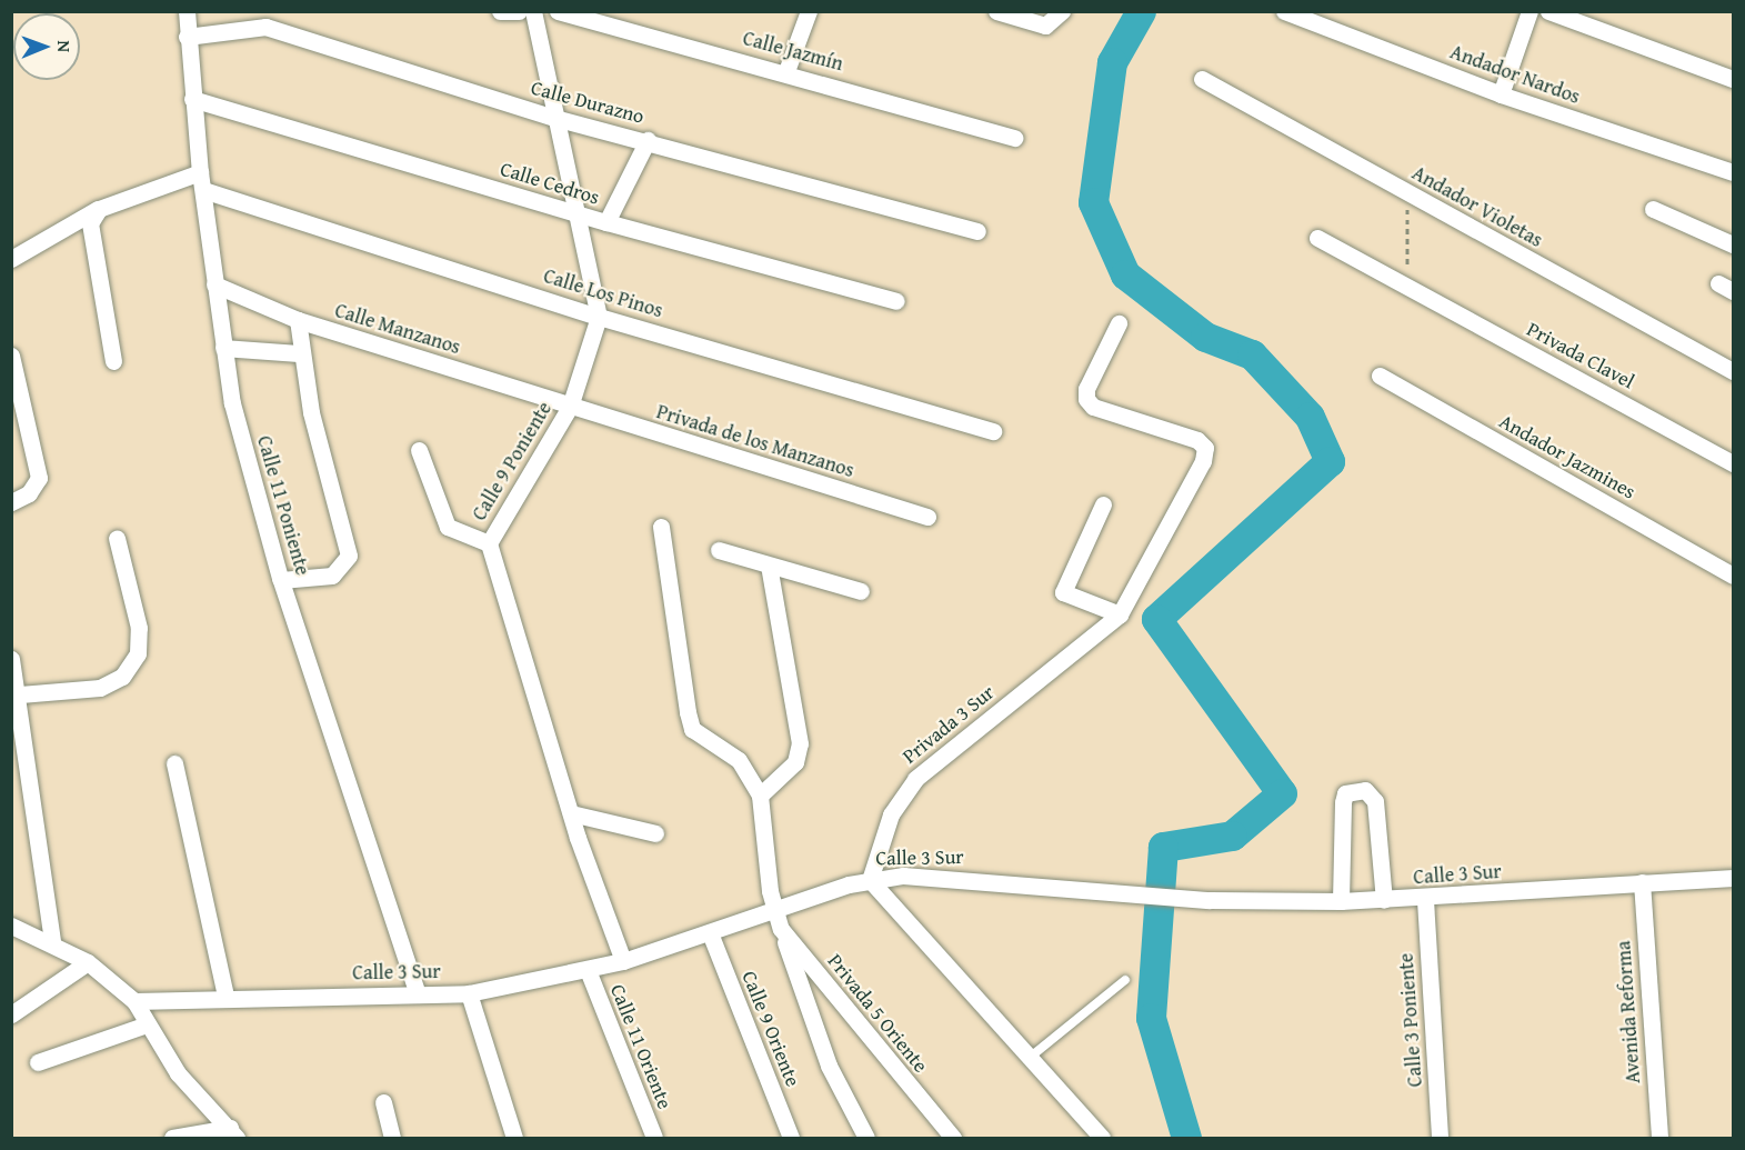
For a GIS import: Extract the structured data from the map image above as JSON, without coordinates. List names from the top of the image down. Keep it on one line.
{"streets":{"street":["Calle Jazmín","Andador Nardos","Calle Durazno","Calle Cedros","Andador Violetas","Calle Los Pinos","Calle Manzanos","Privada Clavel","Privada de los Manzanos","Andador Jazmines","Calle 9 Poniente","Calle 11 Poniente","Privada 3 Sur","Calle 3 Sur","Avenida Reforma","Privada 5 Oriente","Calle 3 Poniente","Calle 9 Oriente","Calle 11 Oriente"]},"crossings":[["Calle Durazno","Calle 9 Poniente"],["Calle Durazno","Calle 11 Poniente"],["Calle Cedros","Calle 9 Poniente"],["Calle Cedros","Calle 11 Poniente"],["Calle Los Pinos","Calle 9 Poniente"],["Calle Los Pinos","Calle 11 Poniente"],["Calle Manzanos","Privada de los Manzanos"],["Calle Manzanos","Calle 9 Poniente"],["Calle Manzanos","Calle 11 Poniente"],["Privada de los Manzanos","Calle 9 Poniente"],["Calle 9 Poniente","Calle 3 Sur"],["Calle 11 Poniente","Calle 3 Sur"],["Privada 3 Sur","Calle 3 Sur"],["Calle 3 Sur","Avenida Reforma"],["Calle 3 Sur","Privada 5 Oriente"],["Calle 3 Sur","Calle 3 Poniente"],["Calle 3 Sur","Calle 9 Oriente"],["Calle 3 Sur","Calle 11 Oriente"]],"north":"right"}
